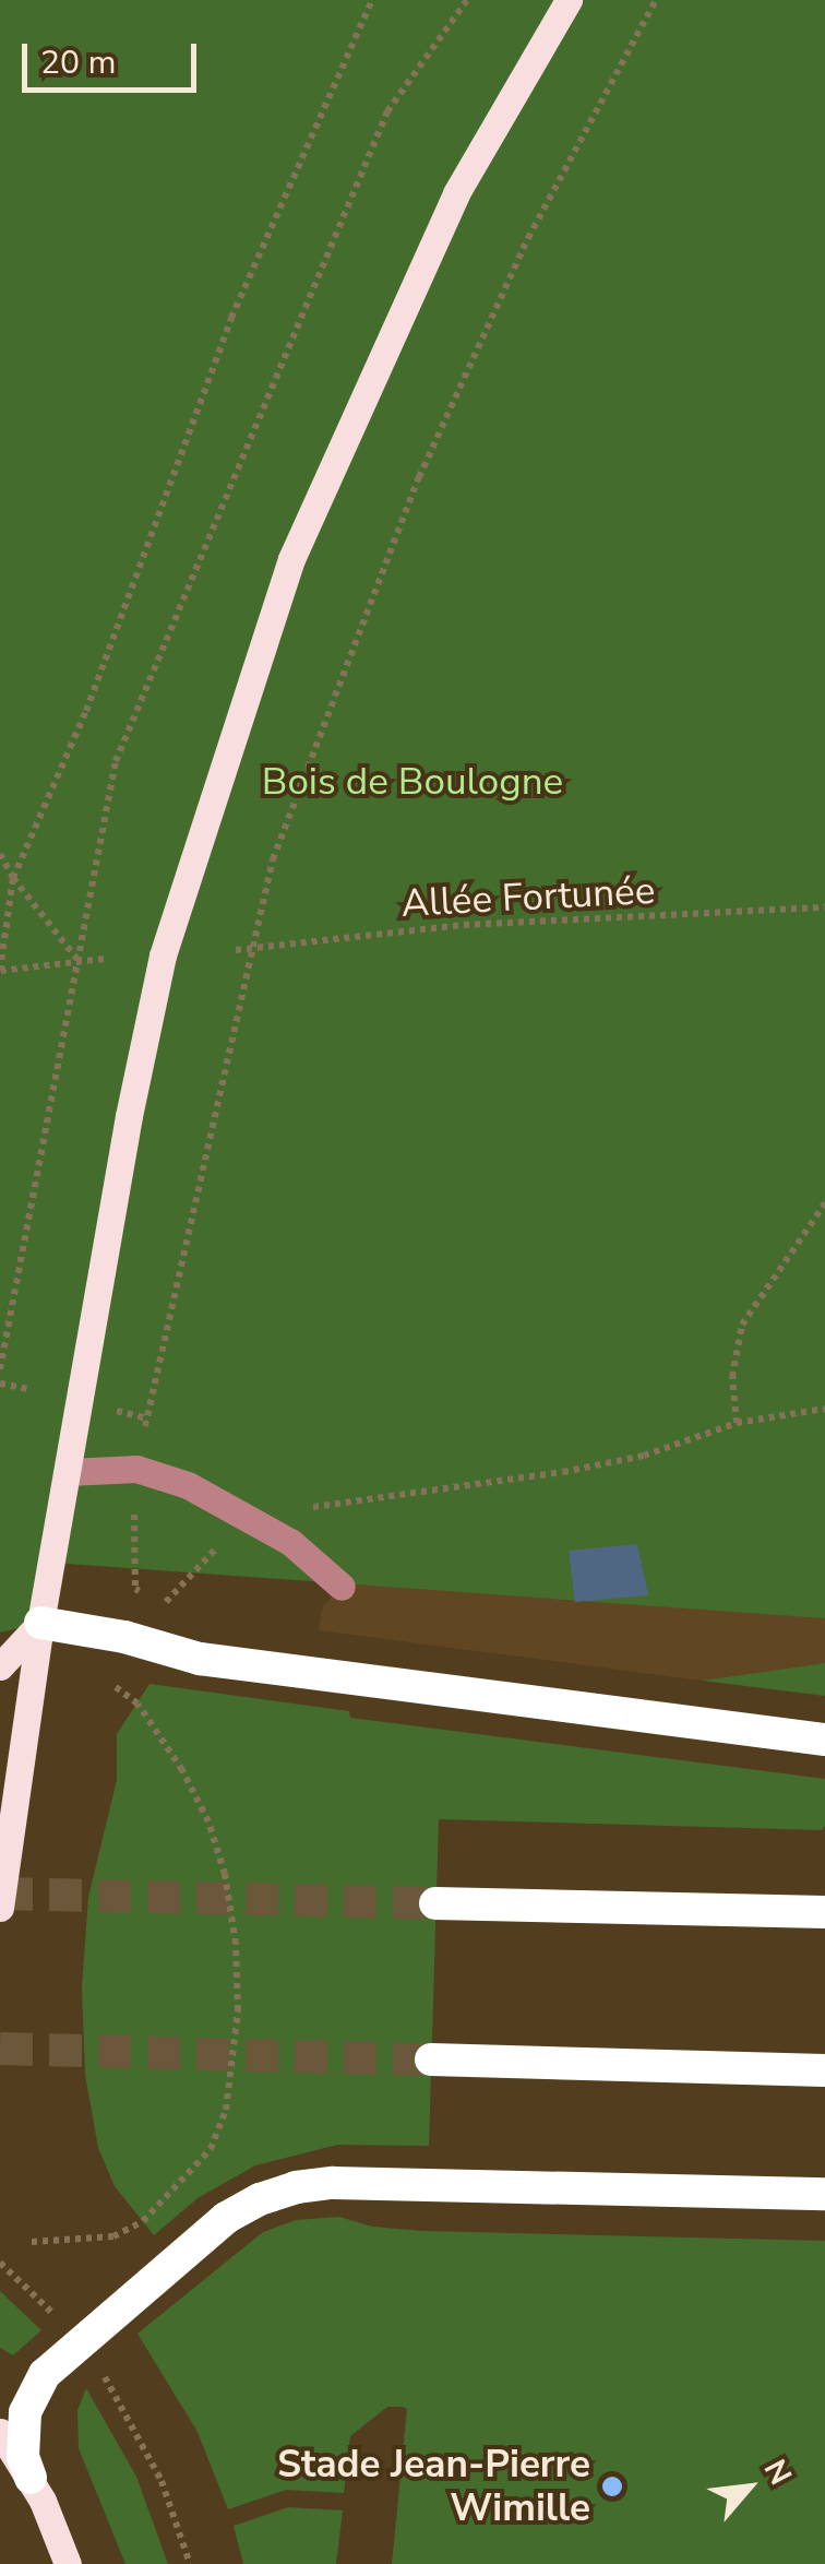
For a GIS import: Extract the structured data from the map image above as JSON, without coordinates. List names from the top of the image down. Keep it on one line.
{"streets":{"path":["Allée Fortunée"]},"parks":["Bois de Boulogne"],"places":["Stade Jean-Pierre Wimille"],"scale_bar":"20 m","north":"top right"}
